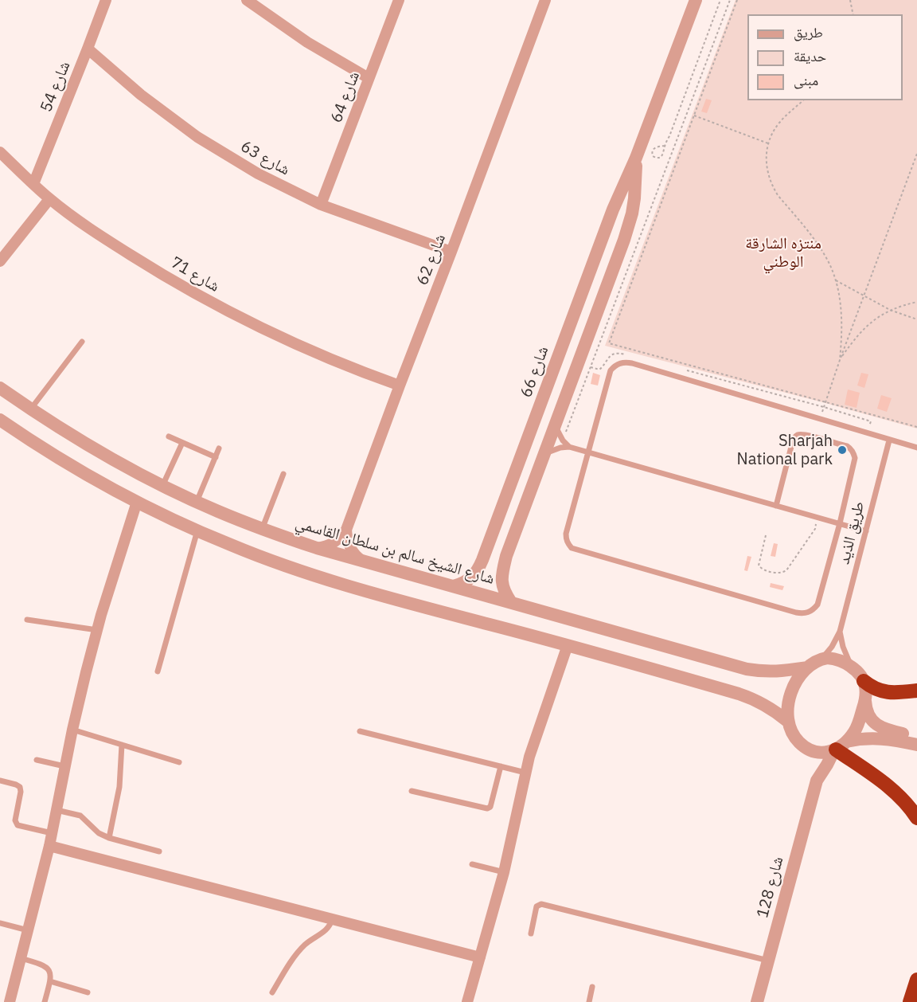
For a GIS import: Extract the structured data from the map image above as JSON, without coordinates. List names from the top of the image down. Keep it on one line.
{"streets":{"street":["شارع 54","شارع 64","شارع 63","شارع 62","شارع 71","شارع 66","شارع الشيخ سالم بن سلطان القاسمي","شارع 128"],"lane":["طريق الذيد"]},"crossings":[["شارع 54","شارع 63"],["شارع 54","شارع 71"],["شارع 64","شارع 63"],["شارع 63","شارع 62"],["شارع 62","شارع 71"],["شارع 62","شارع الشيخ سالم بن سلطان القاسمي"],["شارع 66","شارع الشيخ سالم بن سلطان القاسمي"],["طريق الذيد","شارع الشيخ سالم بن سلطان القاسمي"],["طريق الذيد","شارع 128"],["شارع الشيخ سالم بن سلطان القاسمي","شارع 128"]],"parks":["منتزه الشارقة الوطني"],"places":["Sharjah National park"],"legend":["طريق","حديقة","مبنى"]}
